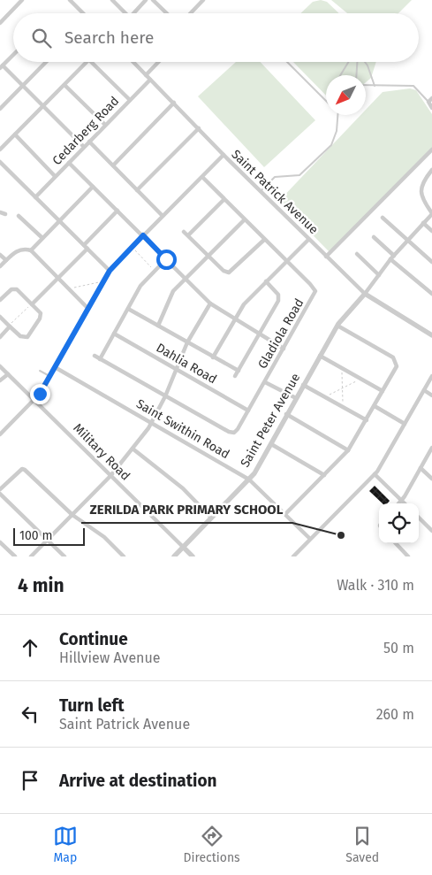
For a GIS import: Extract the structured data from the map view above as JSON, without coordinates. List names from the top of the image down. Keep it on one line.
{"streets":{"street":["Cedarberg Road","Saint Patrick Avenue","Gladiola Road","Dahlia Road","Saint Peter Avenue","Saint Swithin Road","Military Road"]},"crossings":[["Saint Patrick Avenue","Gladiola Road"],["Saint Patrick Avenue","Saint Peter Avenue"],["Saint Patrick Avenue","Saint Swithin Road"],["Saint Patrick Avenue","Military Road"],["Gladiola Road","Dahlia Road"],["Saint Peter Avenue","Saint Swithin Road"],["Saint Peter Avenue","Military Road"]],"places":["ZERILDA PARK PRIMARY SCHOOL"],"scale_bar":"100 m","north":"bottom left","page":{"search":"Search here","scale":"100 m","heading":["4 min","Walk · 310 m"],"list":[["Continue","Hillview Avenue","50 m"],["Turn left","Saint Patrick Avenue","260 m"],"Arrive at destination"],"nav":["Map","Directions","Saved"]}}
